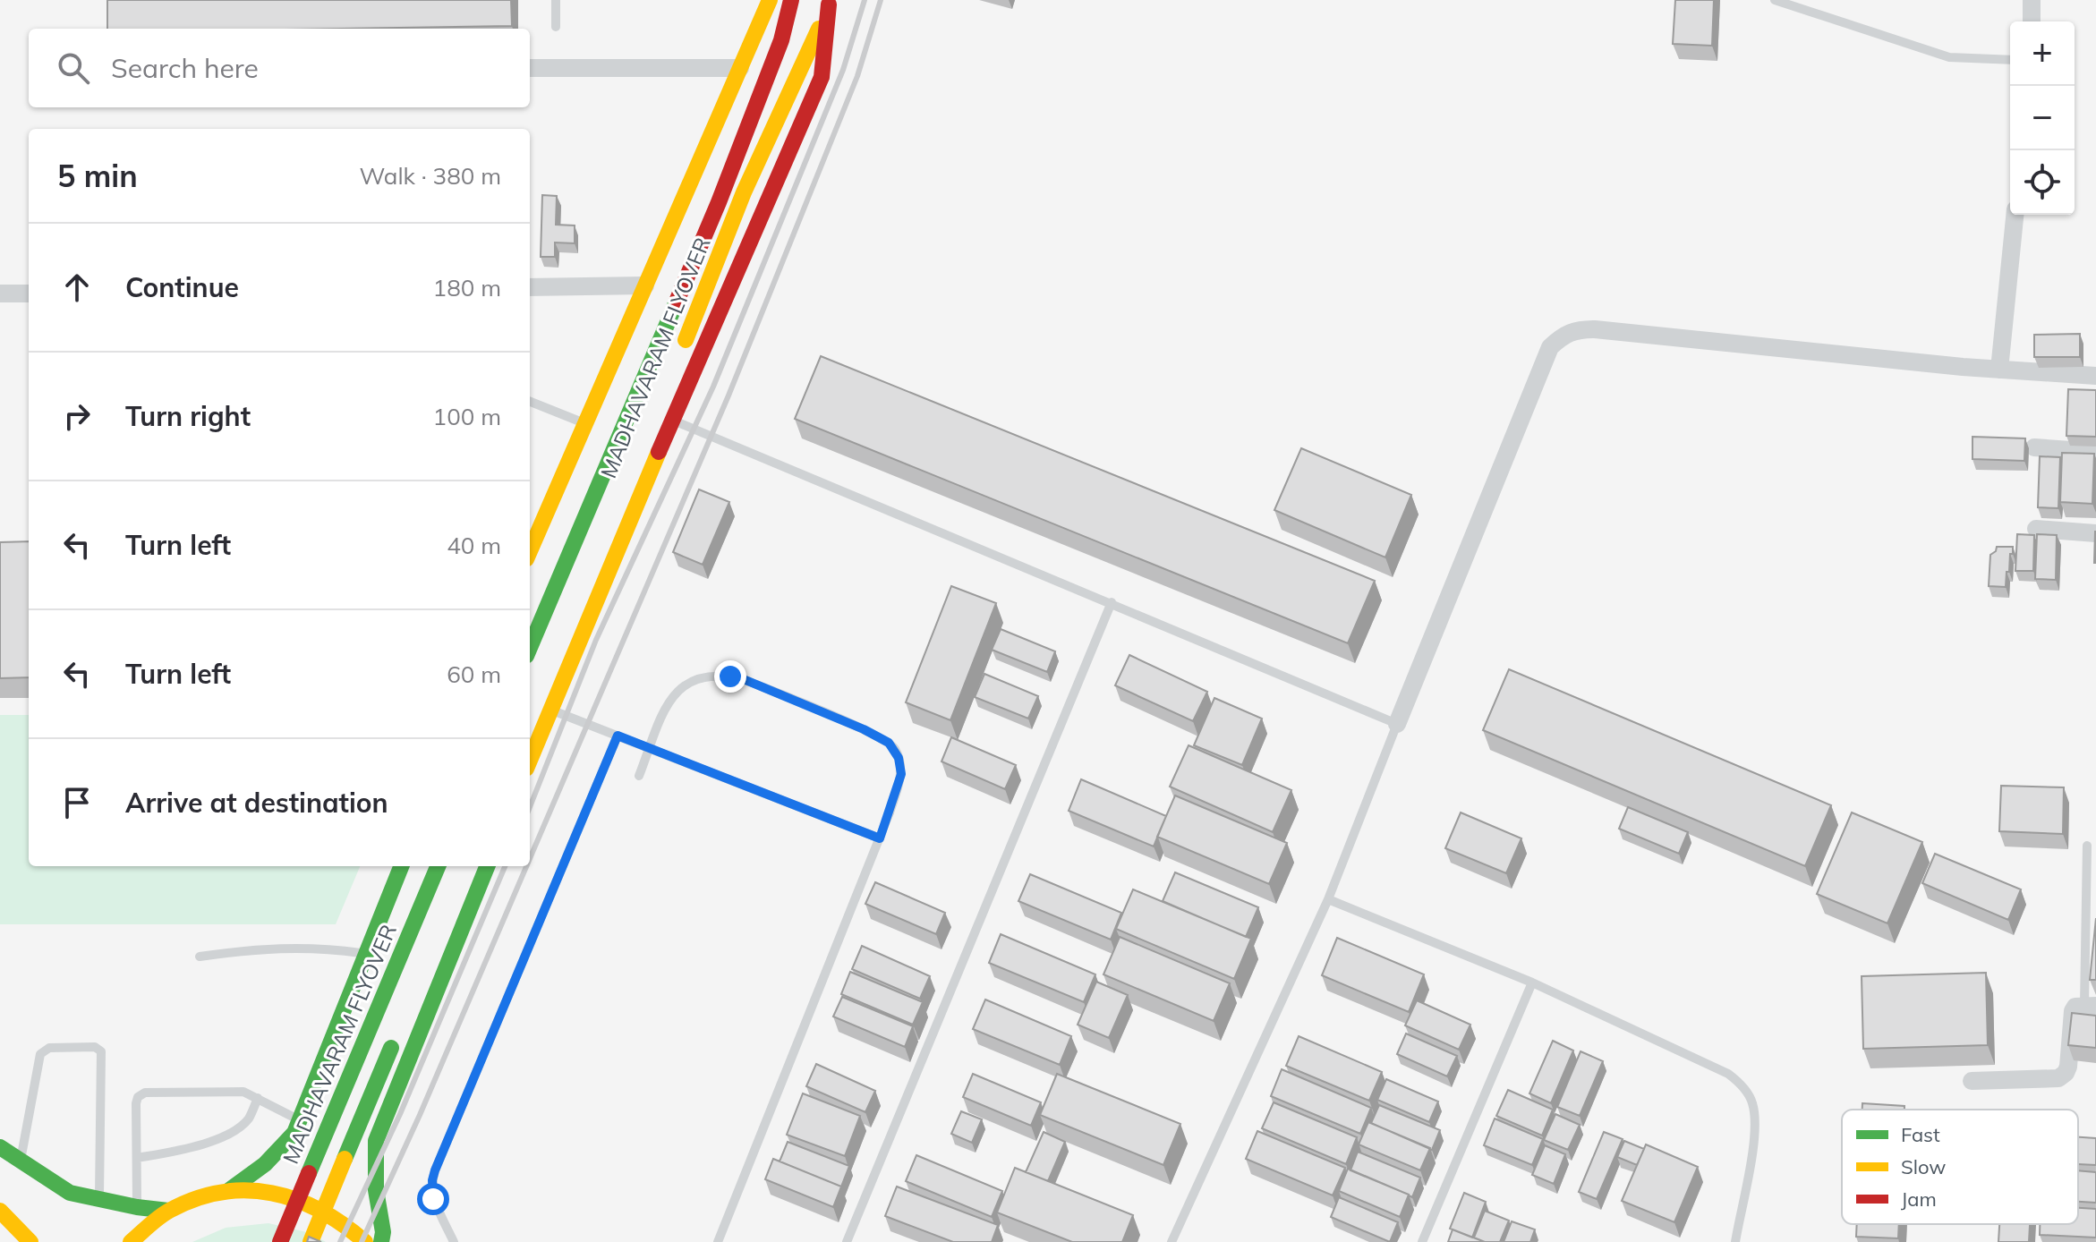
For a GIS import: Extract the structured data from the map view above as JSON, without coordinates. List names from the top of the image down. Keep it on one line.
{"streets":{"main road":["MADHAVARAM FLYOVER"]},"legend":["Fast","Slow","Jam"],"page":{"map_buttons":["+","−"],"search":"Search here","heading":["5 min","Walk · 380 m"],"list":[["Continue","180 m"],["Turn right","100 m"],["Turn left","40 m"],["Turn left","60 m"],"Arrive at destination"]}}
